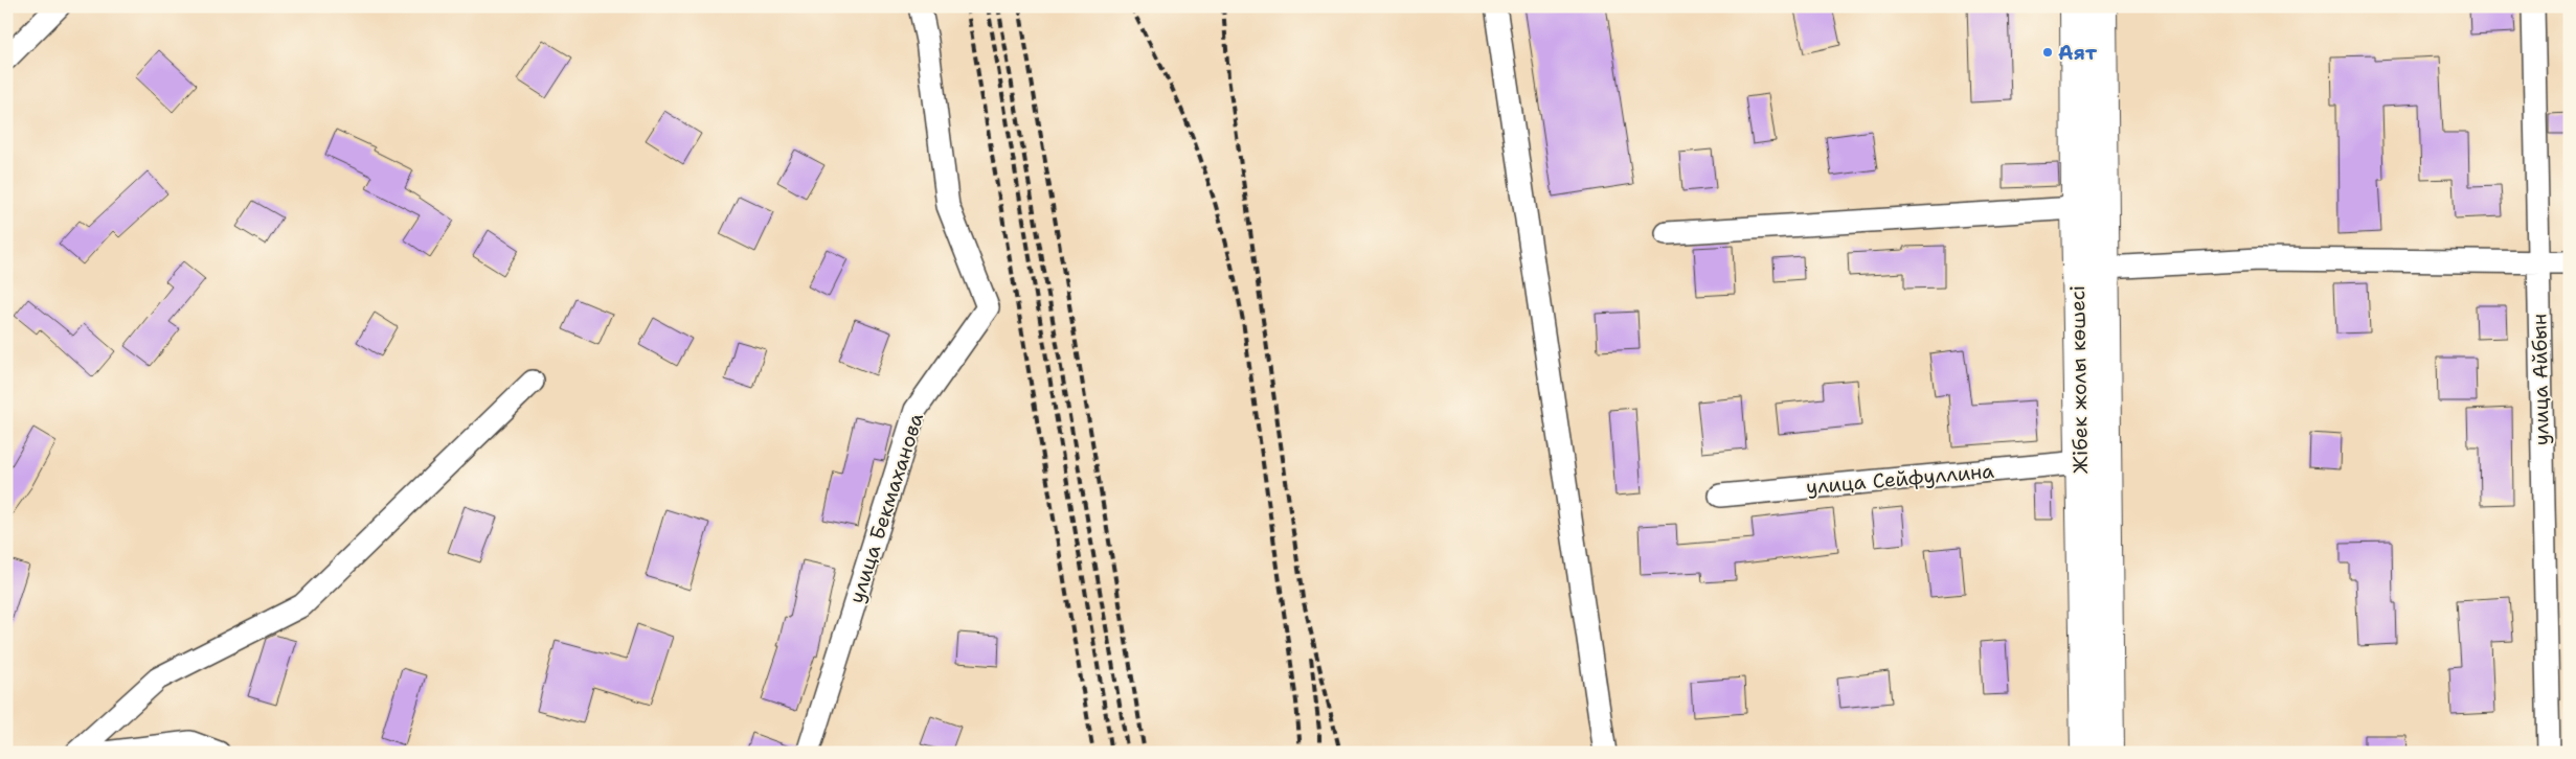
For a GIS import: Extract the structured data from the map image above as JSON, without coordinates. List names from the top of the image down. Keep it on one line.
{"streets":{"main road":["Жібек жолы көшесі"],"street":["улица Айбын","улица Сейфуллина","улица Бекмаханова"]},"crossings":[["Жібек жолы көшесі","улица Сейфуллина"]],"places":["Аят"]}
